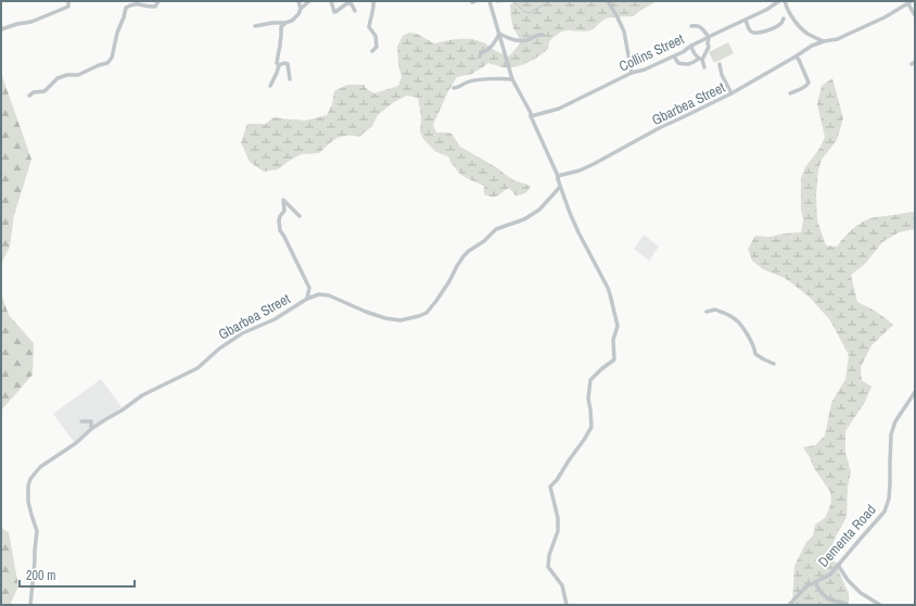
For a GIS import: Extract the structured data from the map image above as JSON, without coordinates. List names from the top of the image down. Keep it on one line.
{"streets":{"street":["Collins Street","Gbarbea Street","Dementa Road"]},"scale_bar":"200 m"}
